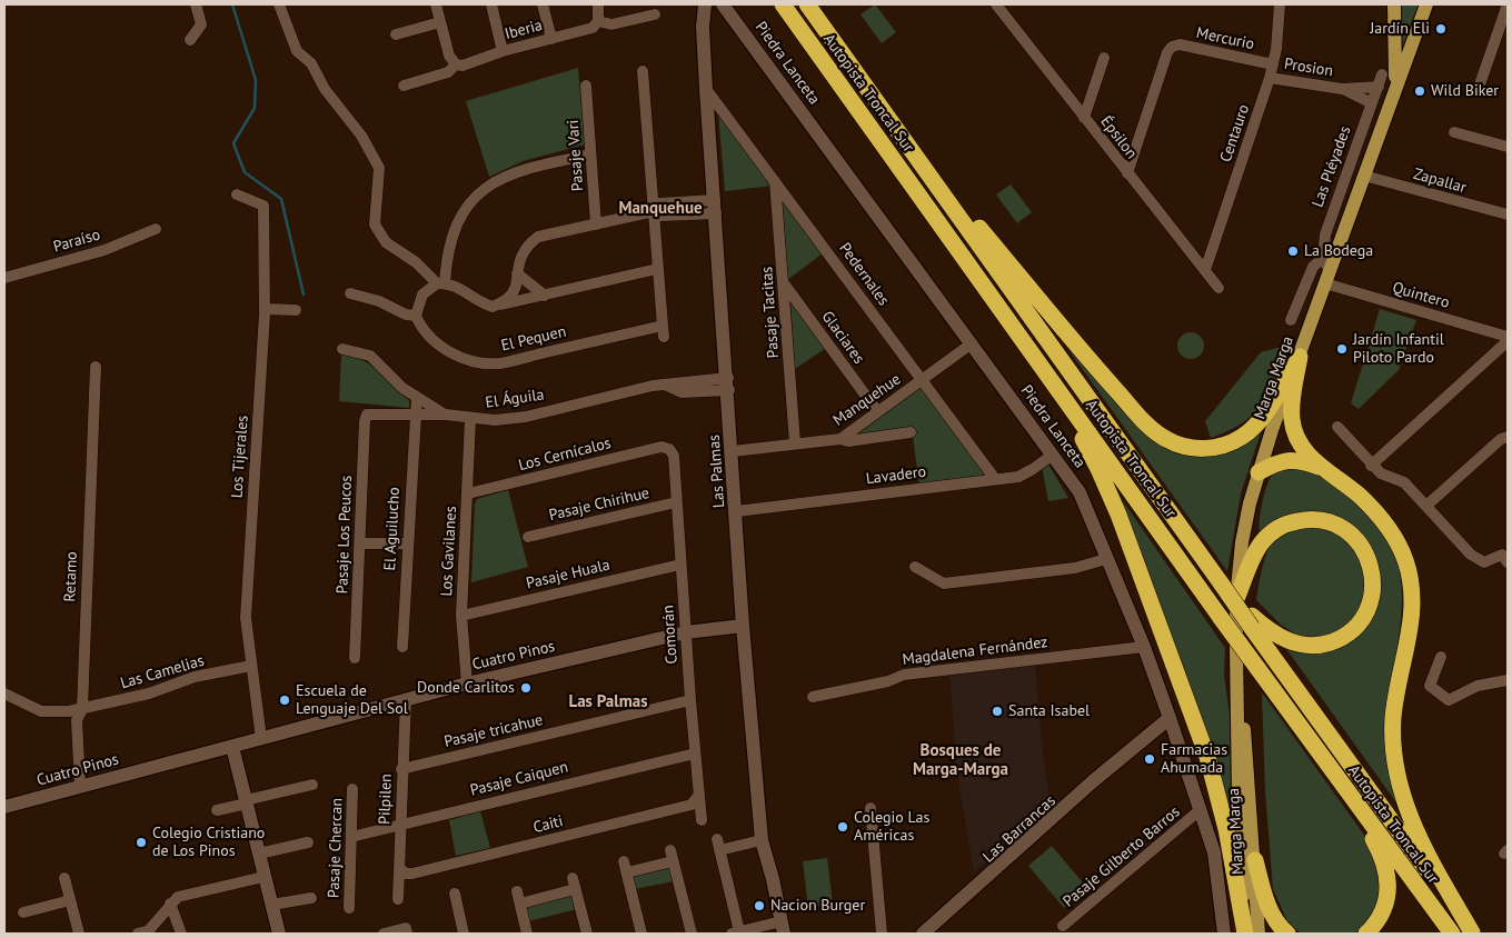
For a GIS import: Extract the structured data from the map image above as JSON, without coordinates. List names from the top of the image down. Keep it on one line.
{"streets":{"highway":["Autopista Troncal Sur"],"main road":["Marga Marga"],"street":["Iberia","Mercurio","Piedra Lanceta","Prosion","Centauro","Épsilon","Pasaje Vari","Las Pléyades","Zapallar","Paraíso","Pedernales","Quintero","Pasaje Tacitas","Glaciares","El Pequen","El Águila","Manquehue","Los Cernícalos","Los Tijerales","Las Palmas","Lavadero","Pasaje Chirihue","El Aguilucho","Pasaje Los Peucos","Los Gavilanes","Pasaje Huala","Retamo","Comorán","Magdalena Fernández","Cuatro Pinos","Las Camelias","Pasaje tricahue","Pasaje Caiquen","Pilpilen","Caiti","Las Barrancas","Pasaje Chercan","Pasaje Gilberto Barros"]},"crossings":[["Mercurio","Centauro"],["Mercurio","Épsilon"],["Piedra Lanceta","Manquehue"],["Piedra Lanceta","Lavadero"],["Piedra Lanceta","Magdalena Fernández"],["Piedra Lanceta","Las Barrancas"],["Piedra Lanceta","Pasaje Gilberto Barros"],["Prosion","Centauro"],["Prosion","Las Pléyades"],["Centauro","Épsilon"],["Las Pléyades","Quintero"],["Las Pléyades","Marga Marga"],["Zapallar","Marga Marga"],["Pedernales","Pasaje Tacitas"],["Pedernales","Manquehue"],["Pedernales","Las Palmas"],["Pedernales","Lavadero"],["Quintero","Marga Marga"],["Pasaje Tacitas","Glaciares"],["Pasaje Tacitas","Manquehue"],["Glaciares","Manquehue"],["El Águila","Las Palmas"],["El Águila","El Aguilucho"],["El Águila","Pasaje Los Peucos"],["El Águila","Los Gavilanes"],["Manquehue","Las Palmas"],["Los Cernícalos","Los Gavilanes"],["Los Cernícalos","Comorán"],["Los Tijerales","Cuatro Pinos"],["Los Tijerales","Las Camelias"],["Las Palmas","Lavadero"],["Las Palmas","Cuatro Pinos"],["Pasaje Chirihue","Comorán"],["Los Gavilanes","Pasaje Huala"],["Los Gavilanes","Cuatro Pinos"],["Pasaje Huala","Comorán"],["Retamo","Cuatro Pinos"],["Retamo","Las Camelias"],["Comorán","Cuatro Pinos"],["Comorán","Pasaje tricahue"],["Comorán","Pasaje Caiquen"],["Comorán","Caiti"],["Cuatro Pinos","Pilpilen"],["Pasaje tricahue","Pilpilen"],["Pasaje Caiquen","Pilpilen"],["Pasaje Caiquen","Pasaje Chercan"],["Pilpilen","Caiti"]],"districts":["Manquehue","Las Palmas","Bosques de Marga-Marga"],"places":["Jardín Eli","Wild Biker","La Bodega","Jardín Infantil Piloto Pardo","Donde Carlitos","Escuela de Lenguaje Del Sol","Santa Isabel","Farmacias Ahumada","Colegio Las Américas","Colegio Cristiano de Los Pinos","Nacion Burger"]}
